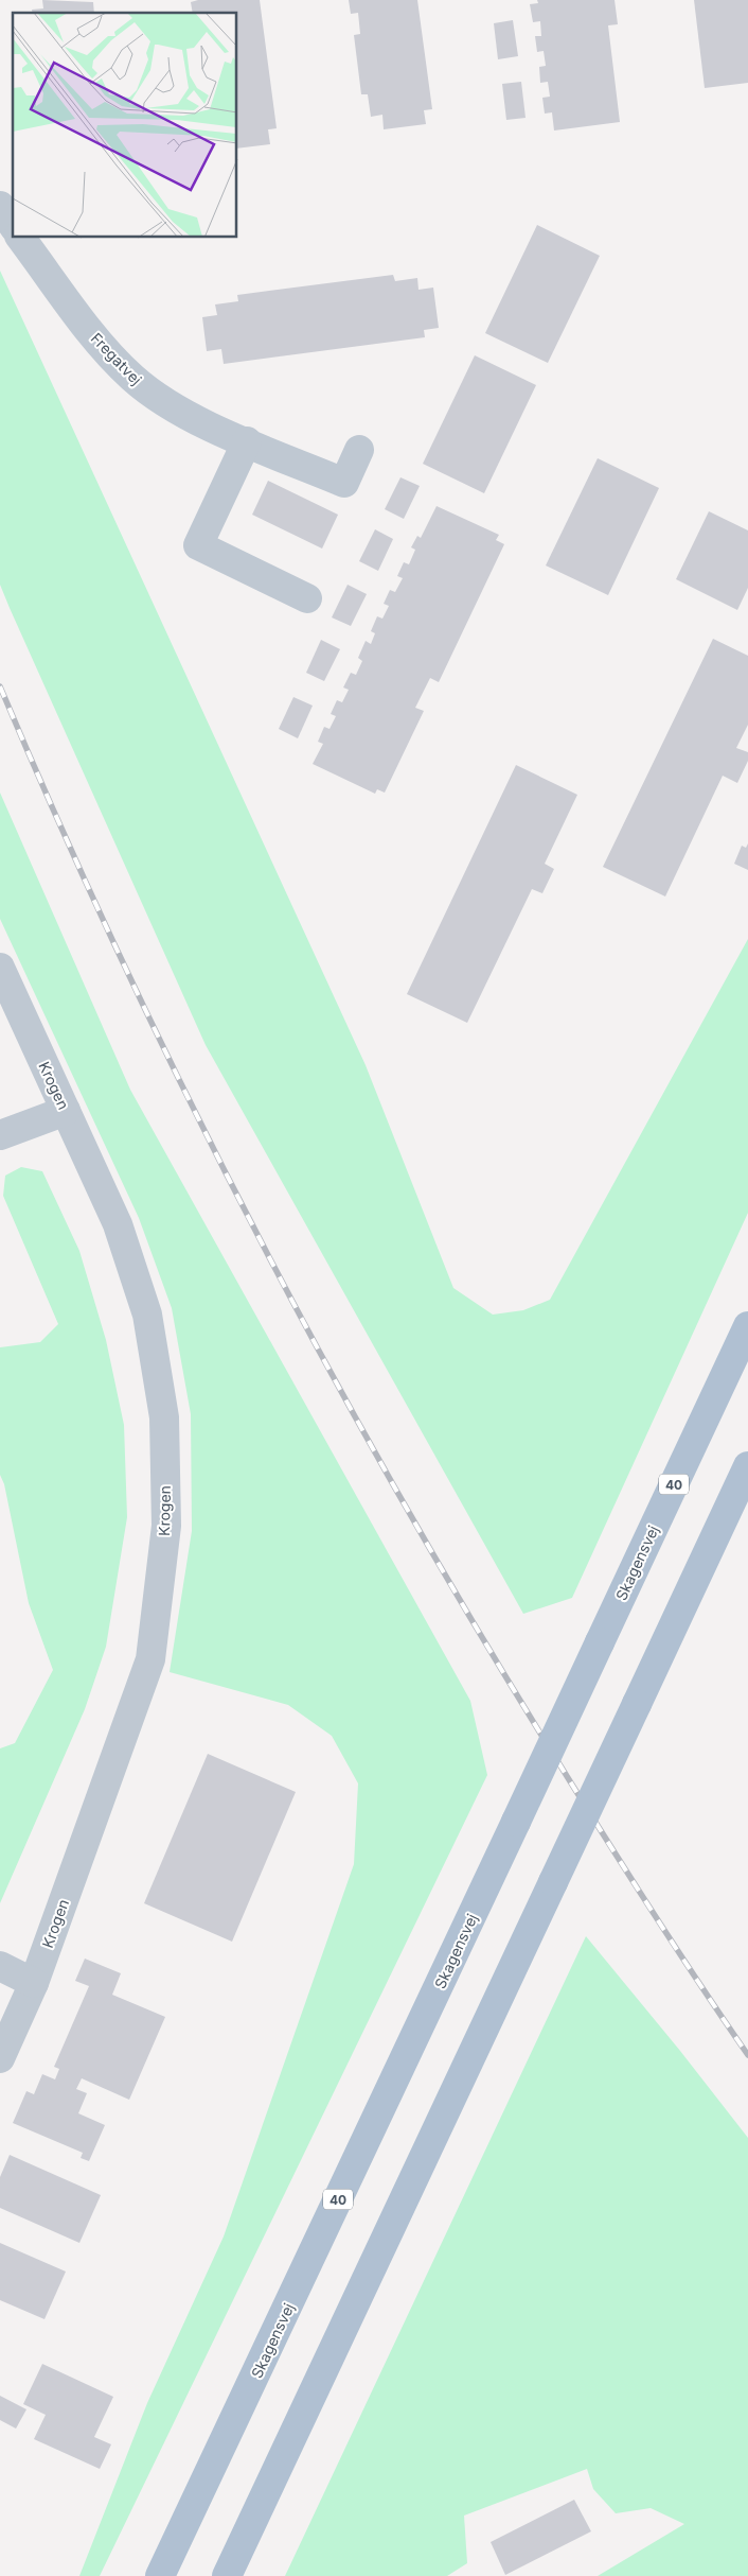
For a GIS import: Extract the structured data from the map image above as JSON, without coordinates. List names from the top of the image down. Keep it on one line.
{"streets":{"main road":["40","Skagensvej"],"street":["Fregatvej","Krogen"]}}
